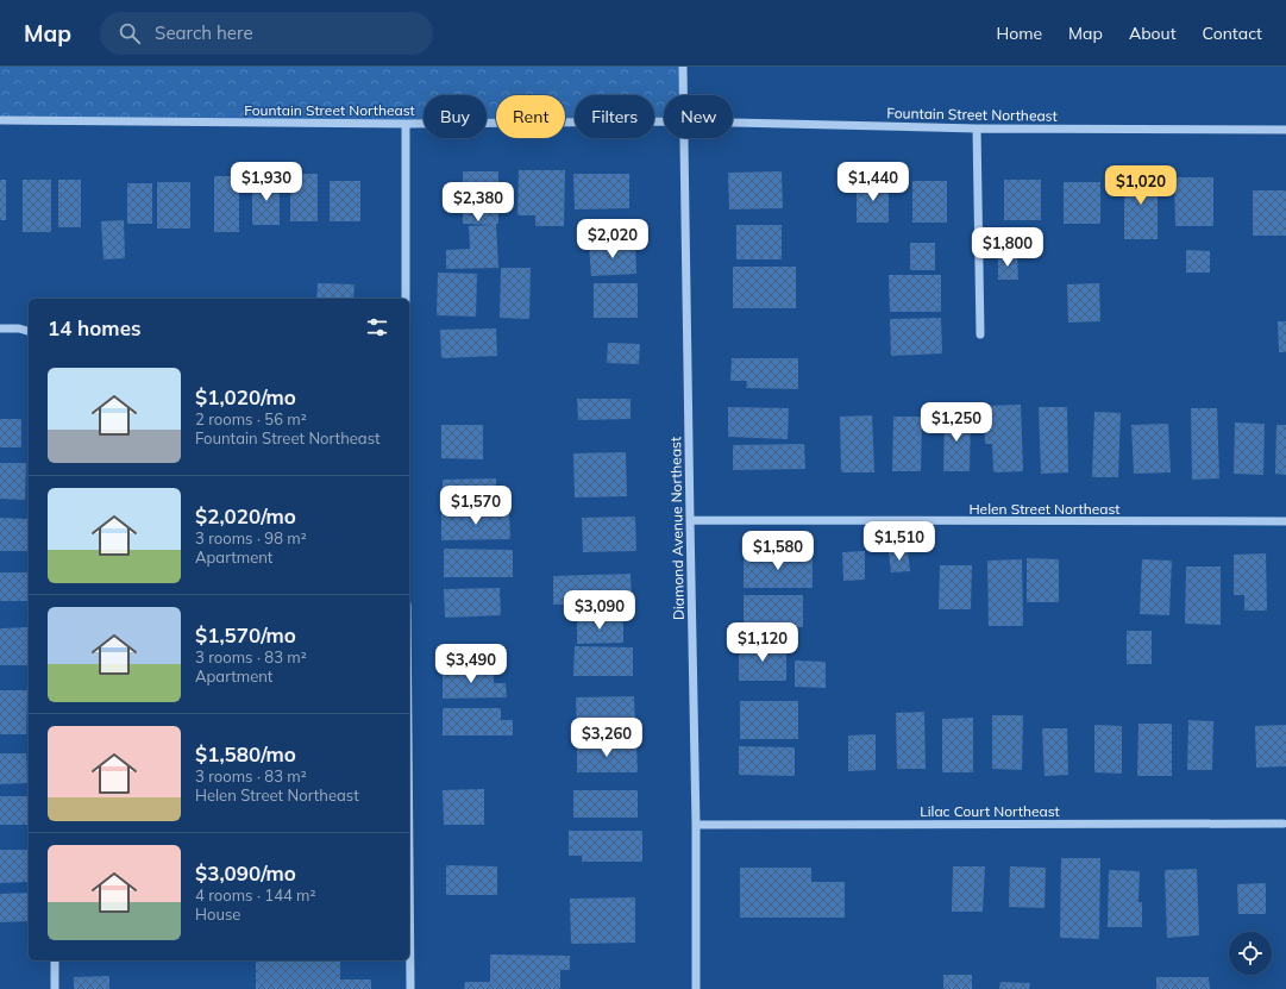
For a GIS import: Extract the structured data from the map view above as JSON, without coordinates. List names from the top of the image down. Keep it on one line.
{"streets":{"street":["Fountain Street Northeast","Helen Street Northeast","Diamond Avenue Northeast","Lilac Court Northeast"]},"crossings":[["Helen Street Northeast","Diamond Avenue Northeast"],["Diamond Avenue Northeast","Lilac Court Northeast"]],"page":{"header":"Map","search":"Search here","nav":["Home","Map","About","Contact"],"chip":["Buy","Rent","Filters","New"],"price":["$1,930","$1,440","$1,020","$2,380","$2,020","$1,800","$1,250","$1,570","$1,510","$1,580","$3,090","$1,120","$3,490","$3,260"],"heading":"14 homes","list":[{"name":"$1,020/mo","note":"2 rooms · 56 m² · Fountain Street Northeast"},{"name":"$2,020/mo","note":"3 rooms · 98 m² · Apartment"},{"name":"$1,570/mo","note":"3 rooms · 83 m² · Apartment"},{"name":"$1,580/mo","note":"3 rooms · 83 m² · Helen Street Northeast"},{"name":"$3,090/mo","note":"4 rooms · 144 m² · House"}]}}
